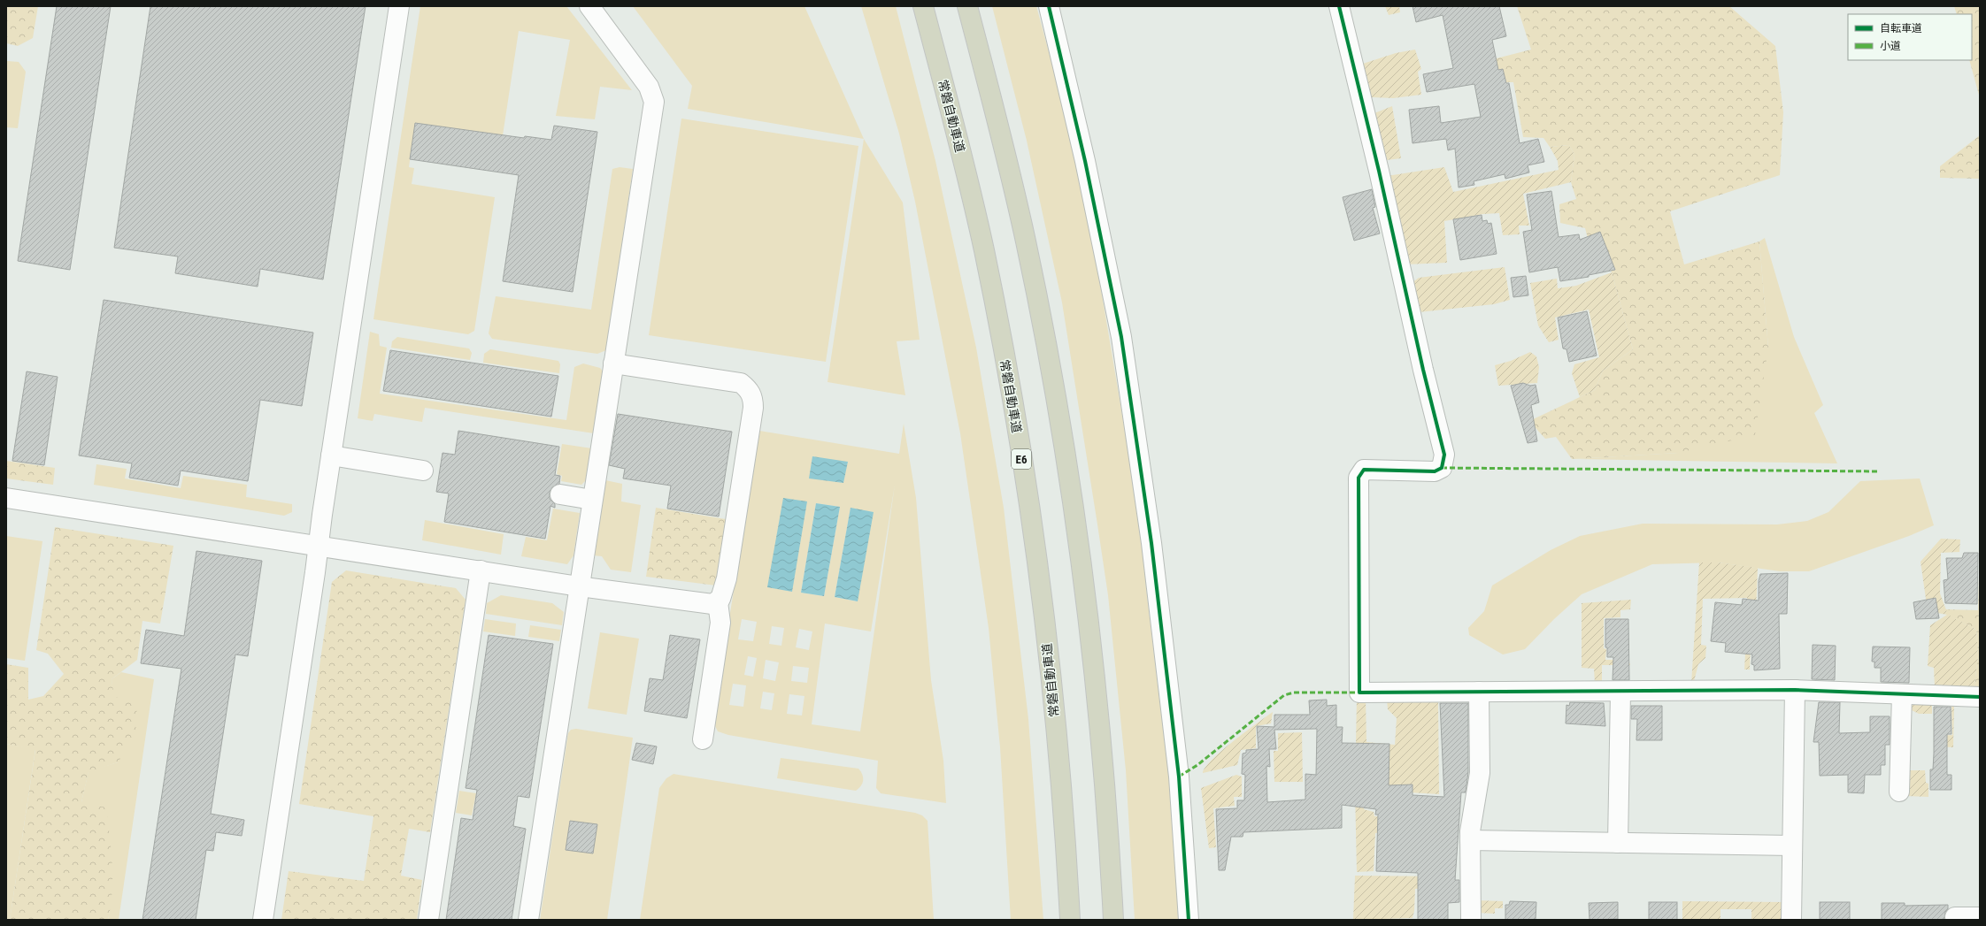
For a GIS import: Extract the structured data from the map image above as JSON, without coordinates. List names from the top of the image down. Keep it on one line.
{"streets":{"highway":["常磐自動車道","E6"]},"legend":["自転車道","小道"]}
